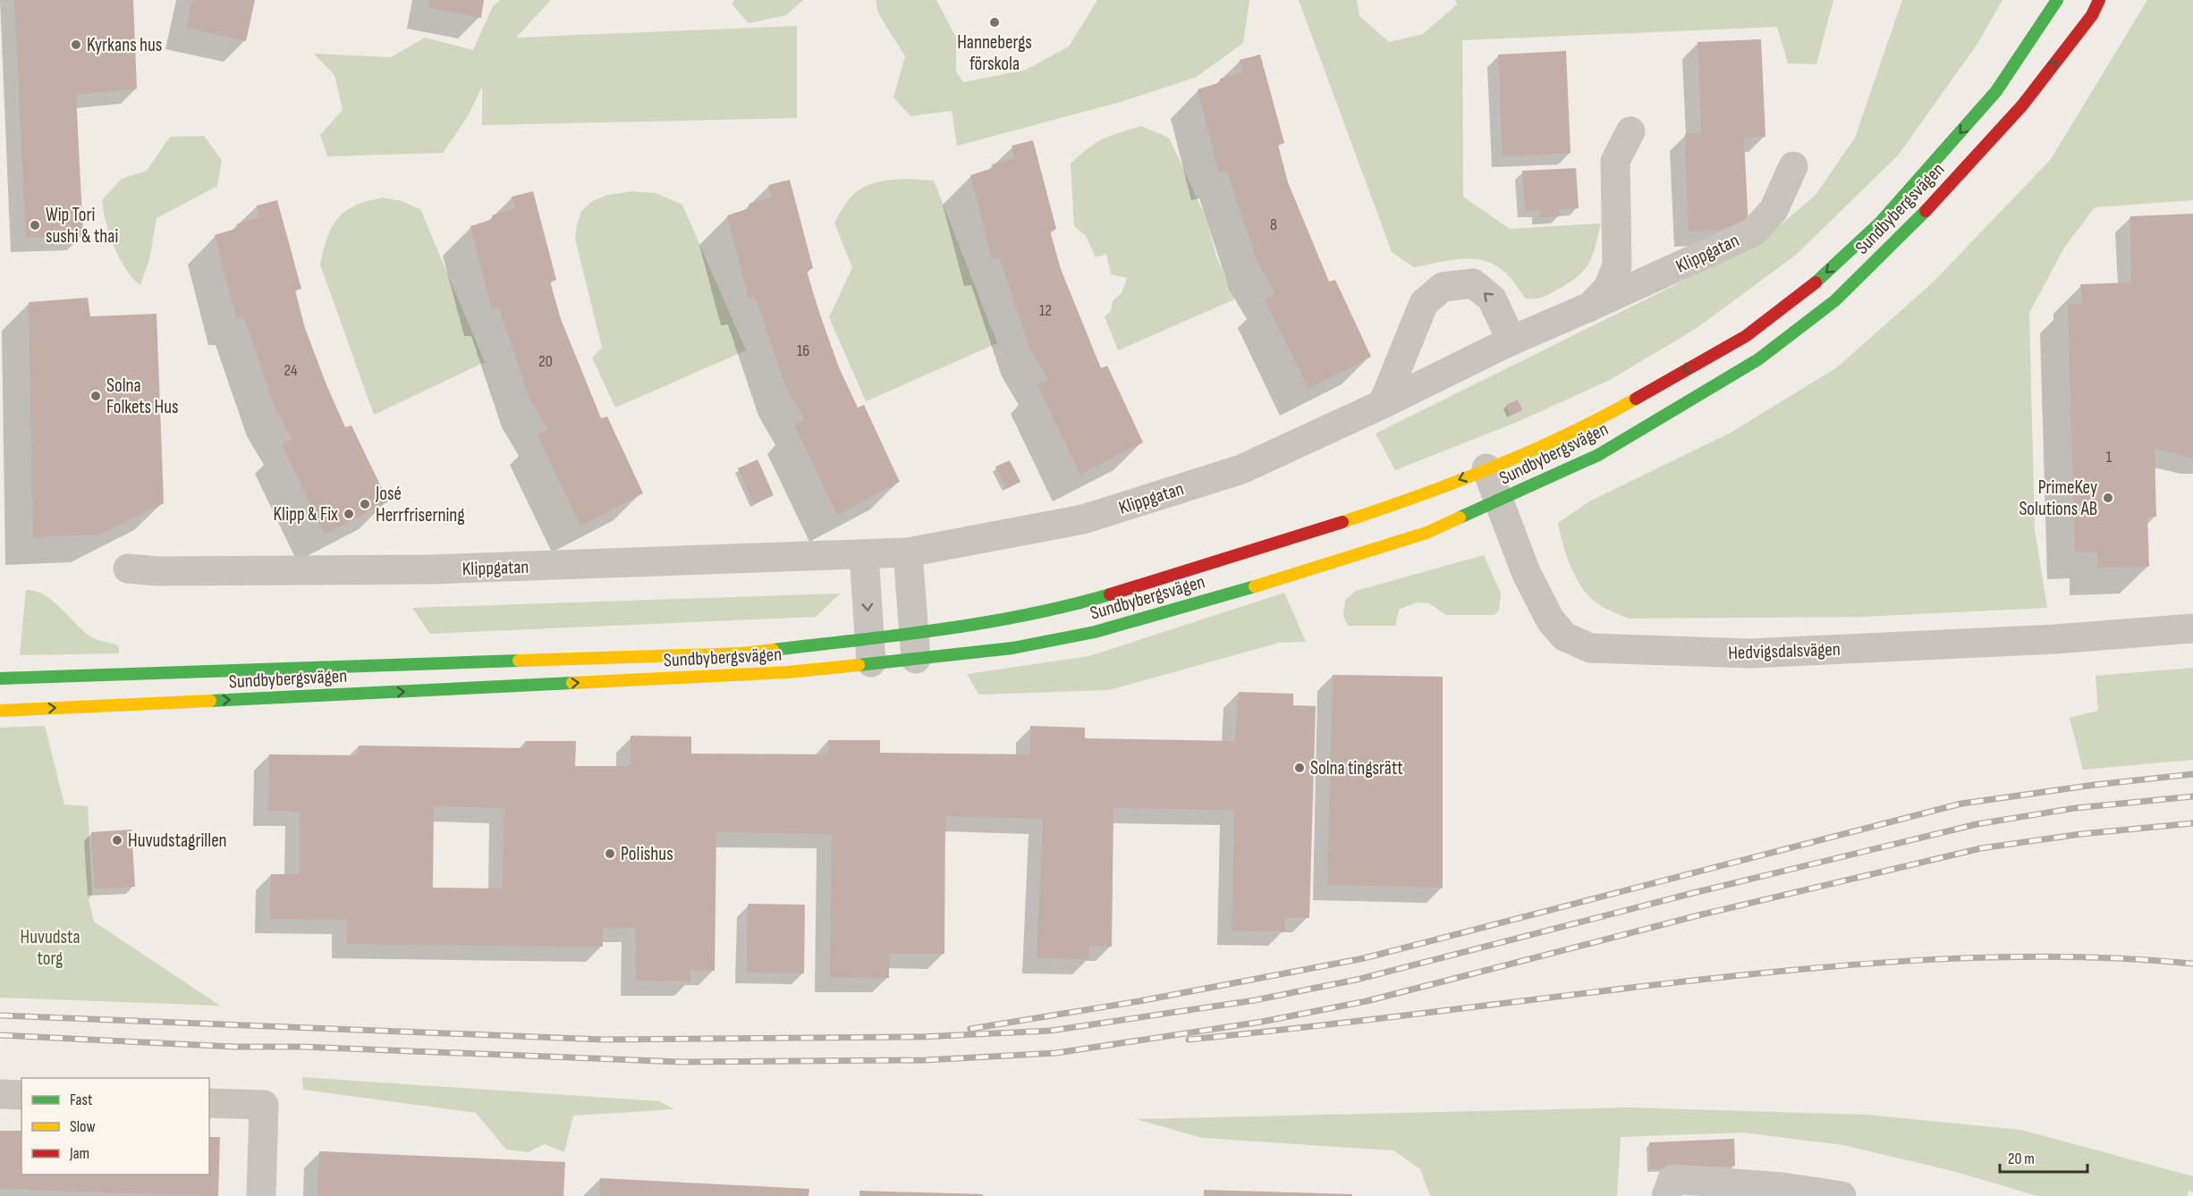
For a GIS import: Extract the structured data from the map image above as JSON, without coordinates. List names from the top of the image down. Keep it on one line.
{"streets":{"main road":["Sundbybergsvägen"],"street":["Klippgatan","Hedvigsdalsvägen"]},"crossings":[["Sundbybergsvägen","Hedvigsdalsvägen"]],"parks":["Huvudsta torg"],"places":["Hannebergs förskola","Kyrkans hus","Wip Tori sushi & thai","Solna Folkets Hus","PrimeKey Solutions AB","José Herrfriserning","Klipp & Fix","Solna tingsrätt","Huvudstagrillen","Polishus"],"house_numbers":["8","12","16","20","24","1"],"legend":["Fast","Slow","Jam"],"scale_bar":"20 m"}
